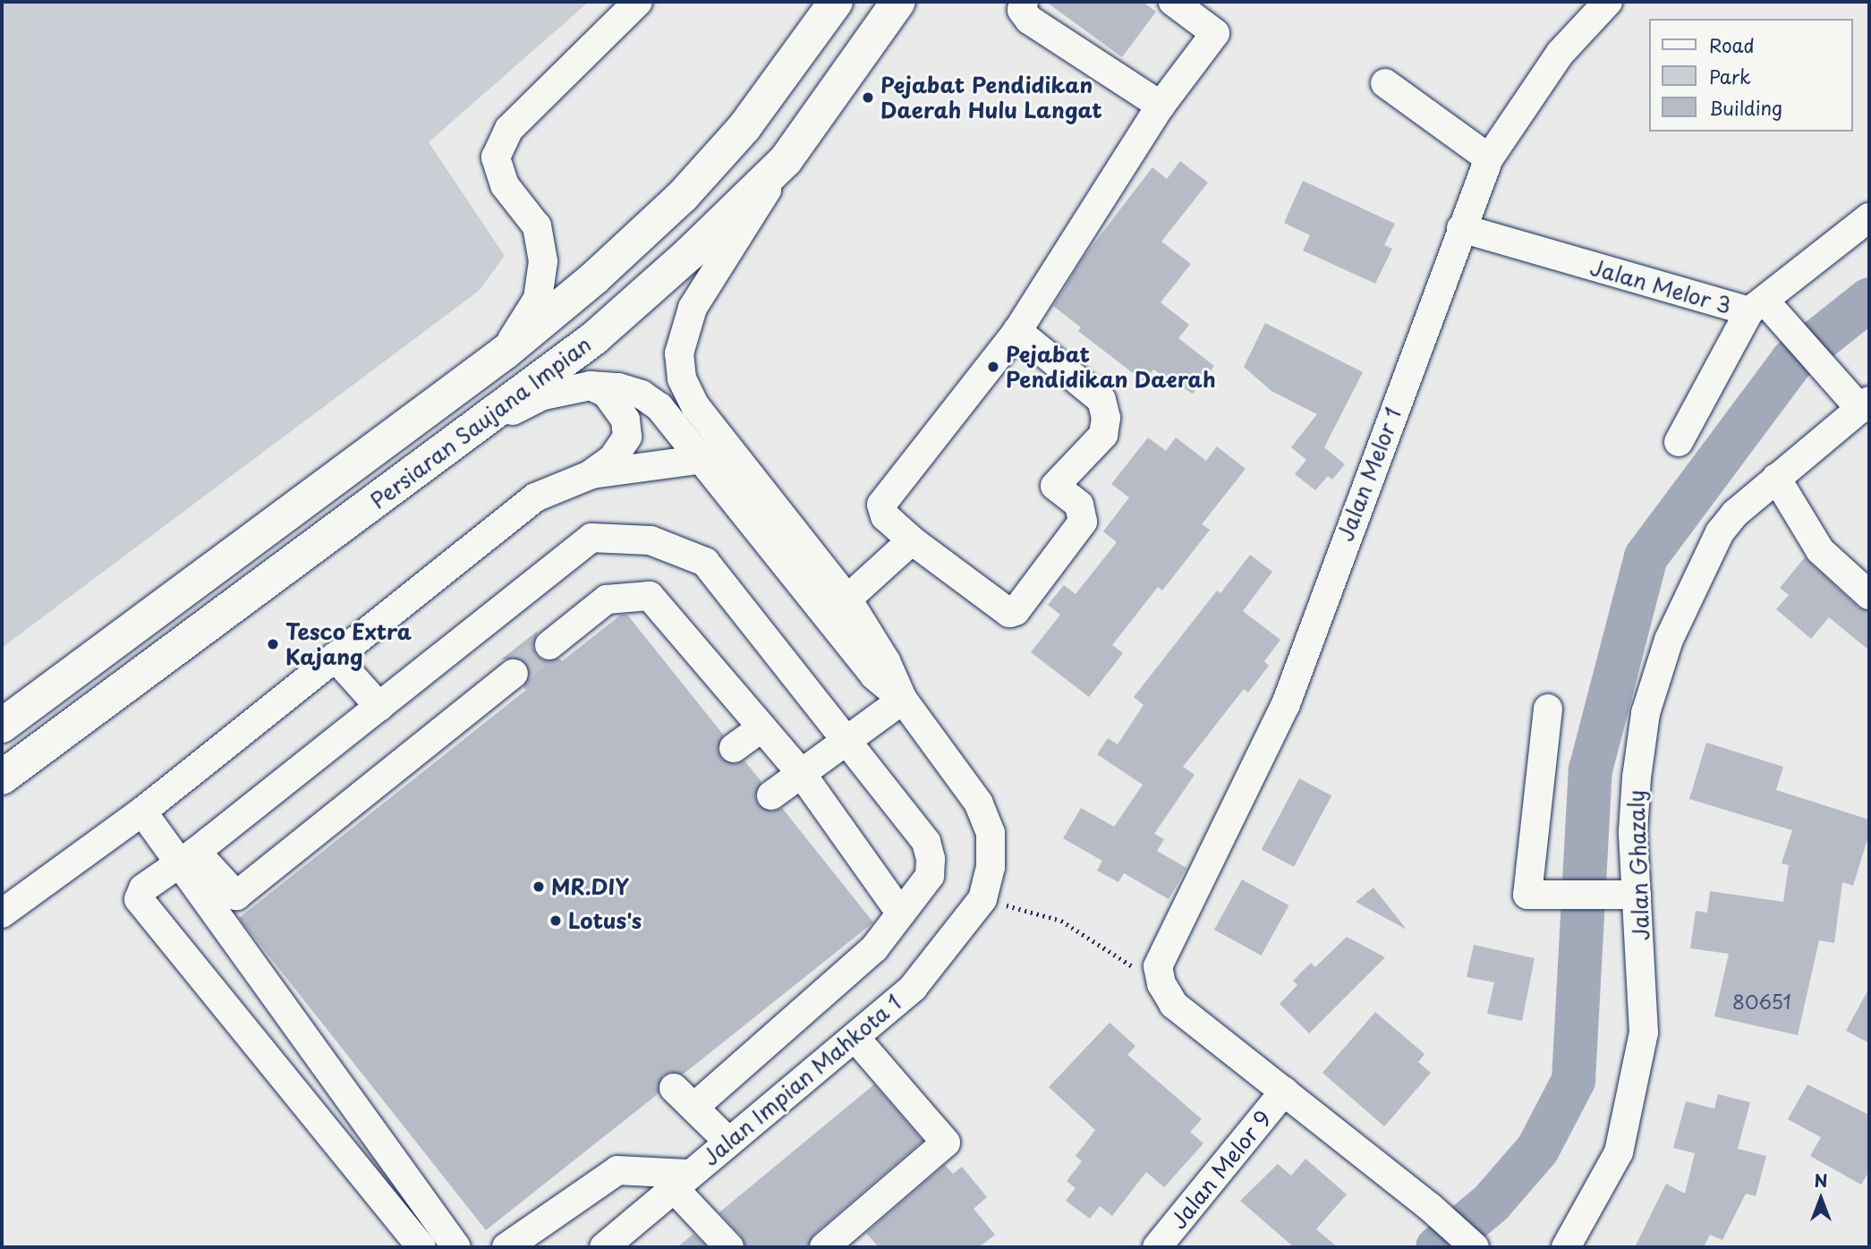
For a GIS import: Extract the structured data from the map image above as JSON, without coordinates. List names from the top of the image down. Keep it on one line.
{"streets":{"highway":["Persiaran Saujana Impian"],"street":["Jalan Melor 3","Jalan Melor 1","Jalan Ghazaly","Jalan Impian Mahkota 1","Jalan Melor 9"]},"crossings":[["Jalan Melor 3","Jalan Melor 1"]],"places":["Pejabat Pendidikan Daerah Hulu Langat","Pejabat Pendidikan Daerah","Tesco Extra Kajang","MR.DIY","Lotus's"],"house_numbers":["80651"],"legend":["Road","Park","Building"],"north":"top"}
